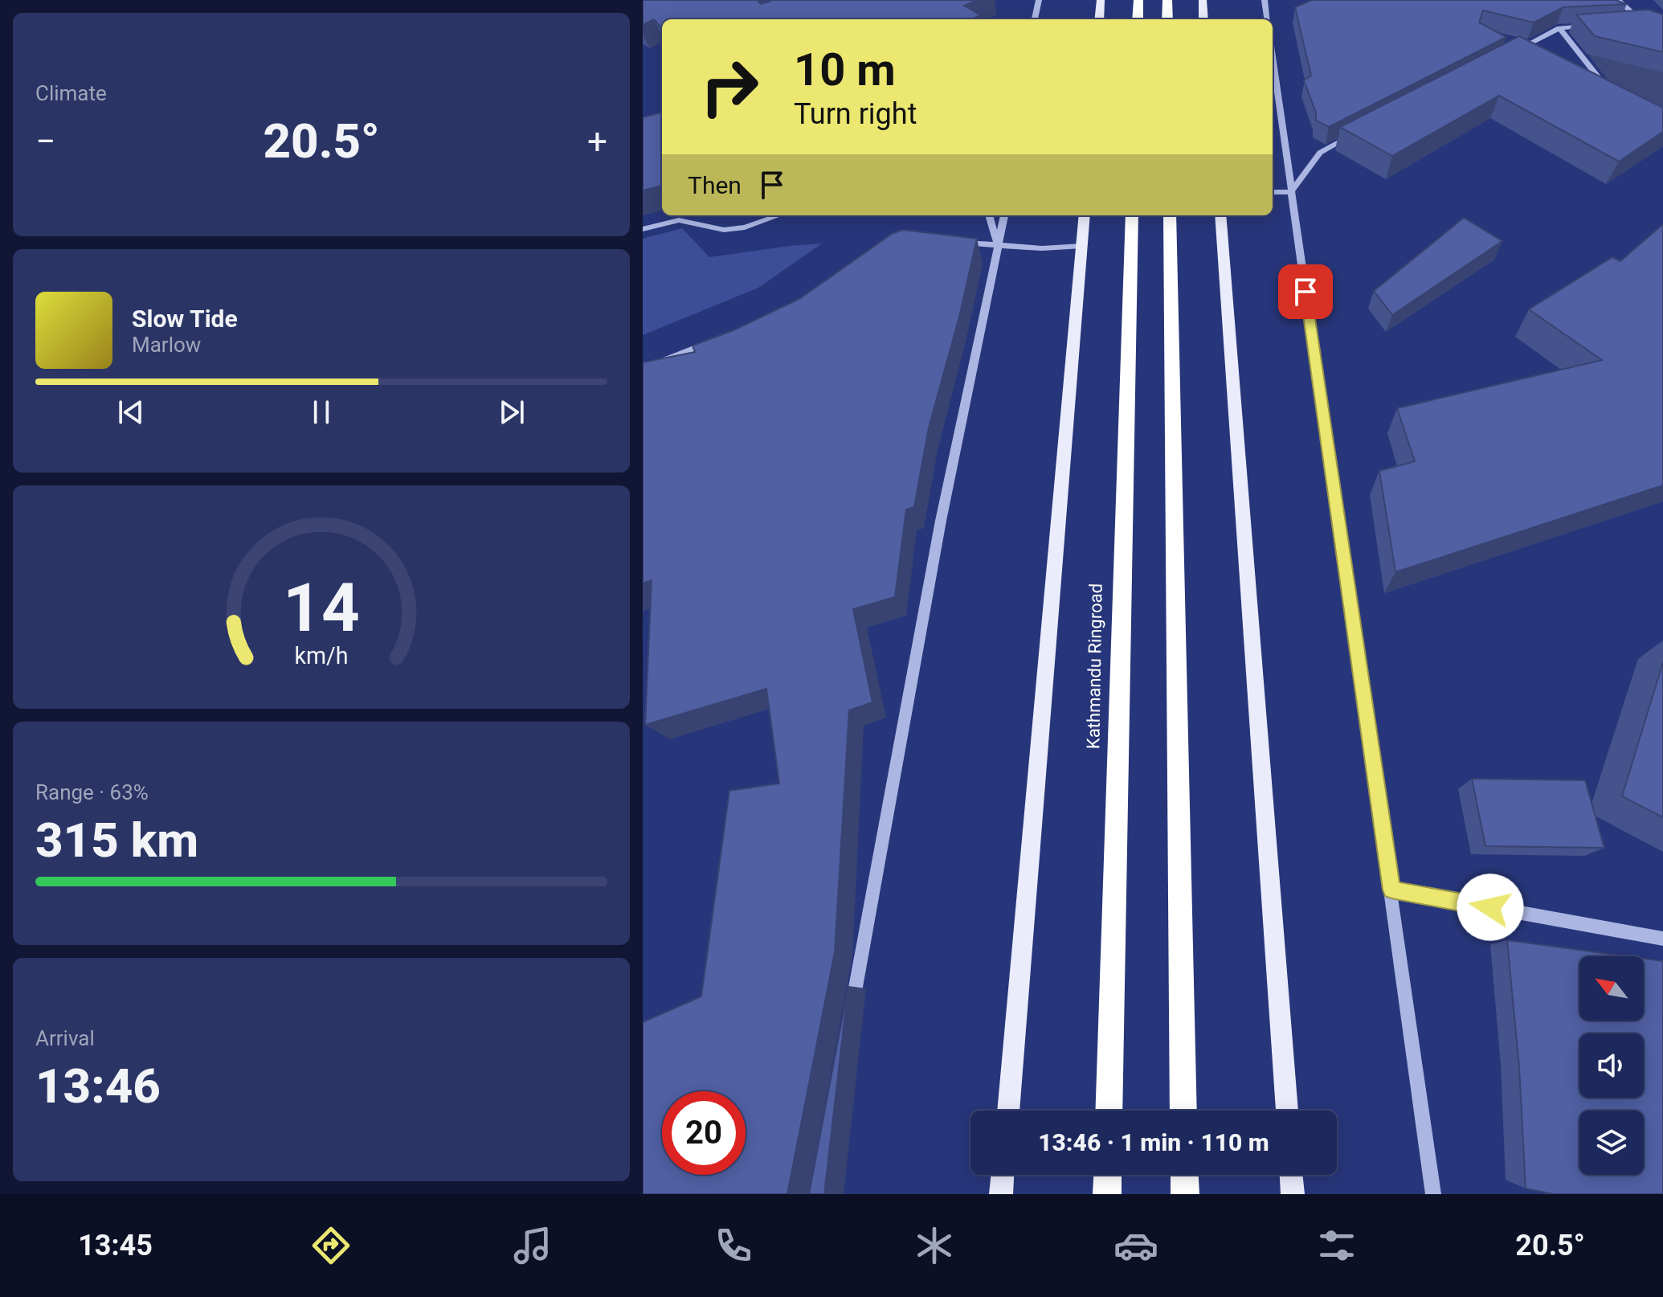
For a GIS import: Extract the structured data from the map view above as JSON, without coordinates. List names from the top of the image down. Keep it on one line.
{"streets":{"highway":["Kathmandu Ringroad"]},"north":"top left","page":{"tile":["Climate",["Range · 63%","315 km"],["Arrival","13:46"]],"turn":["10 m","Turn right"],"heat":["−","20.5°","+"],"then":"Then","song":["Slow Tide","Marlow"],"limit":"20","trip":"13:46 · 1 min · 110 m","tabs":["13:45","20.5°"],"gauge":["14","km/h"]}}
